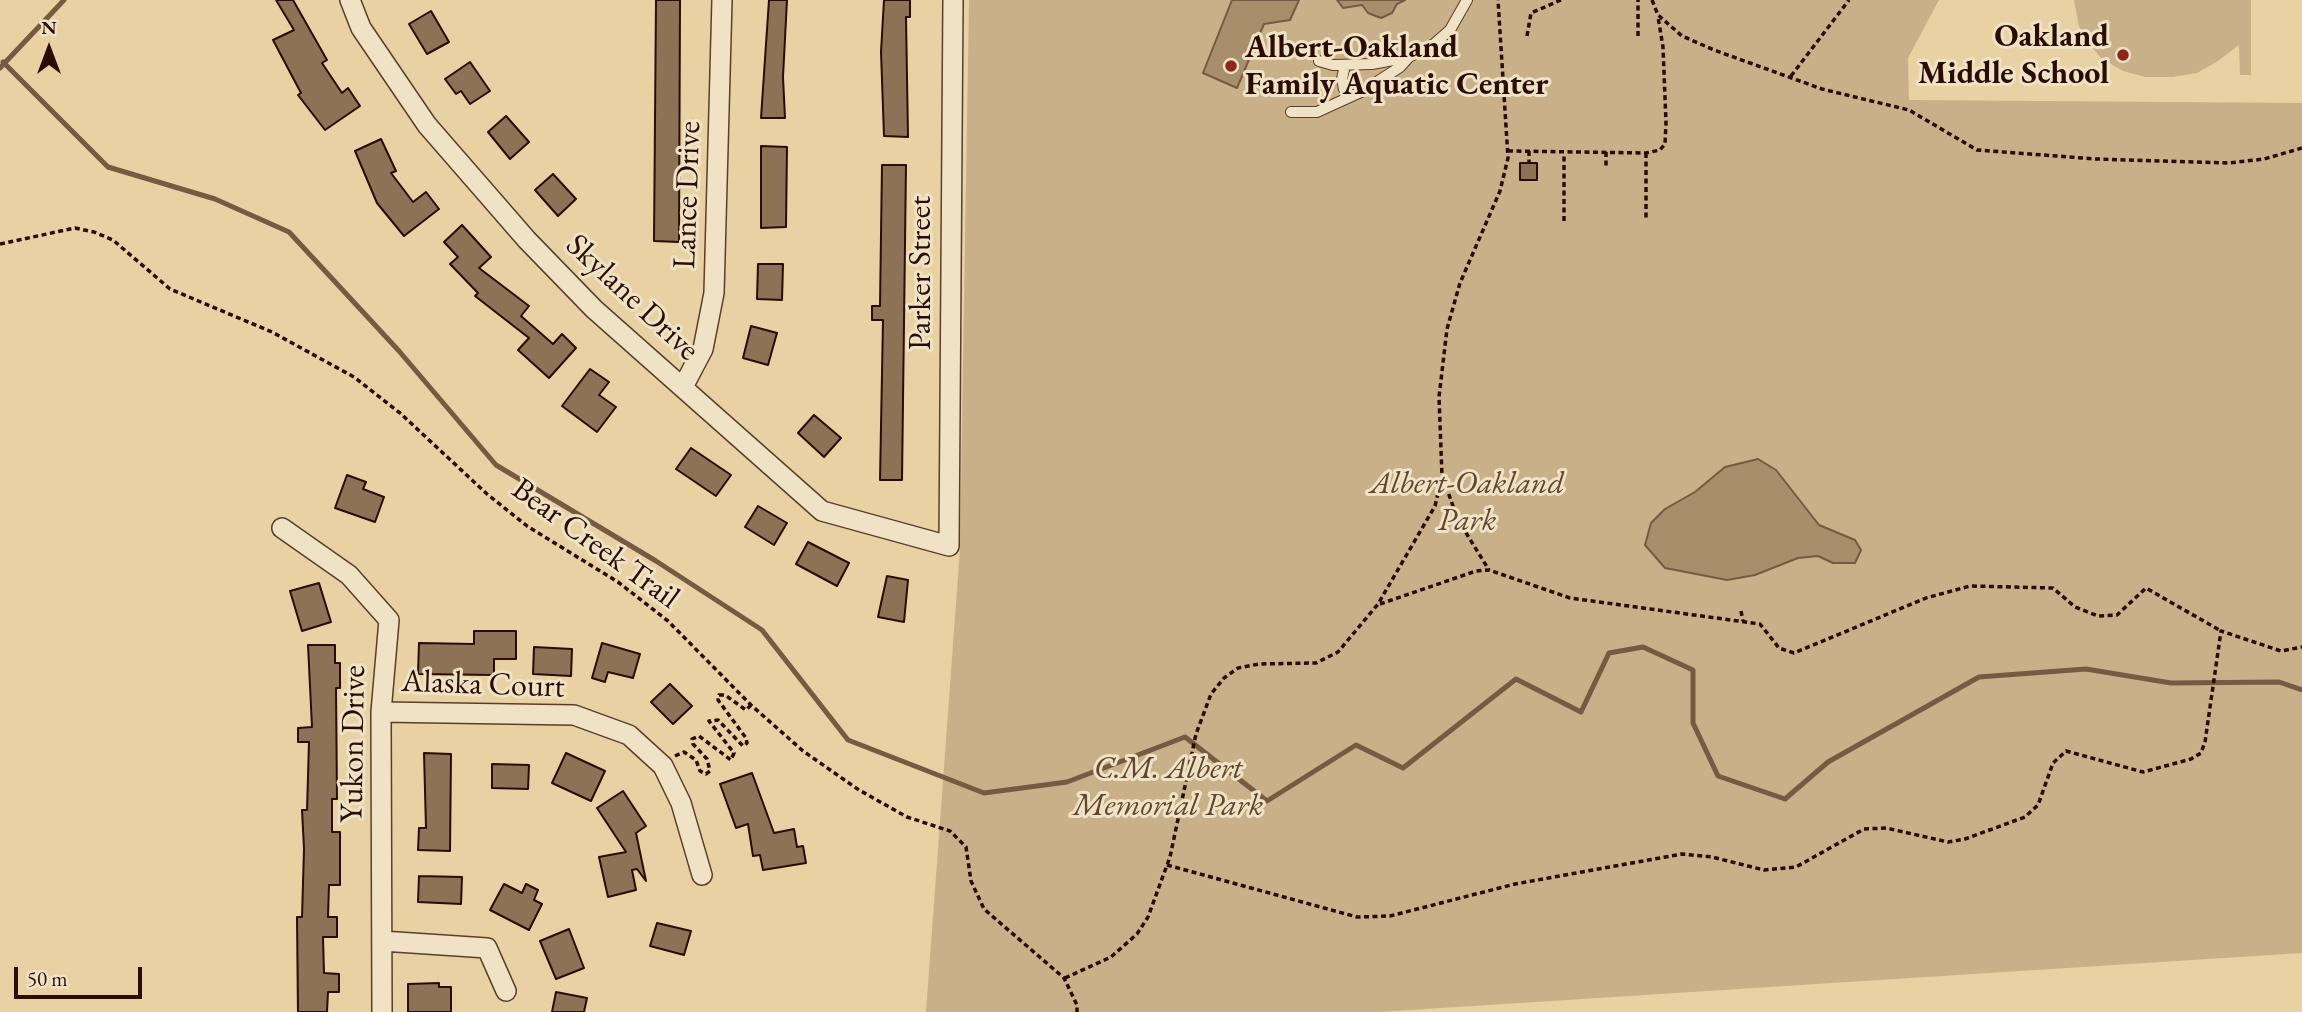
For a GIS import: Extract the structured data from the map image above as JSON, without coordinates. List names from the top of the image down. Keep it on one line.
{"streets":{"street":["Lance Drive","Parker Street","Skylane Drive","Alaska Court","Yukon Drive"],"path":["Bear Creek Trail"]},"crossings":[["Lance Drive","Skylane Drive"],["Parker Street","Skylane Drive"],["Alaska Court","Yukon Drive"]],"parks":["Albert-Oakland Park","C.M. Albert Memorial Park"],"places":["Oakland Middle School","Albert-Oakland Family Aquatic Center"],"scale_bar":"50 m","north":"top"}
